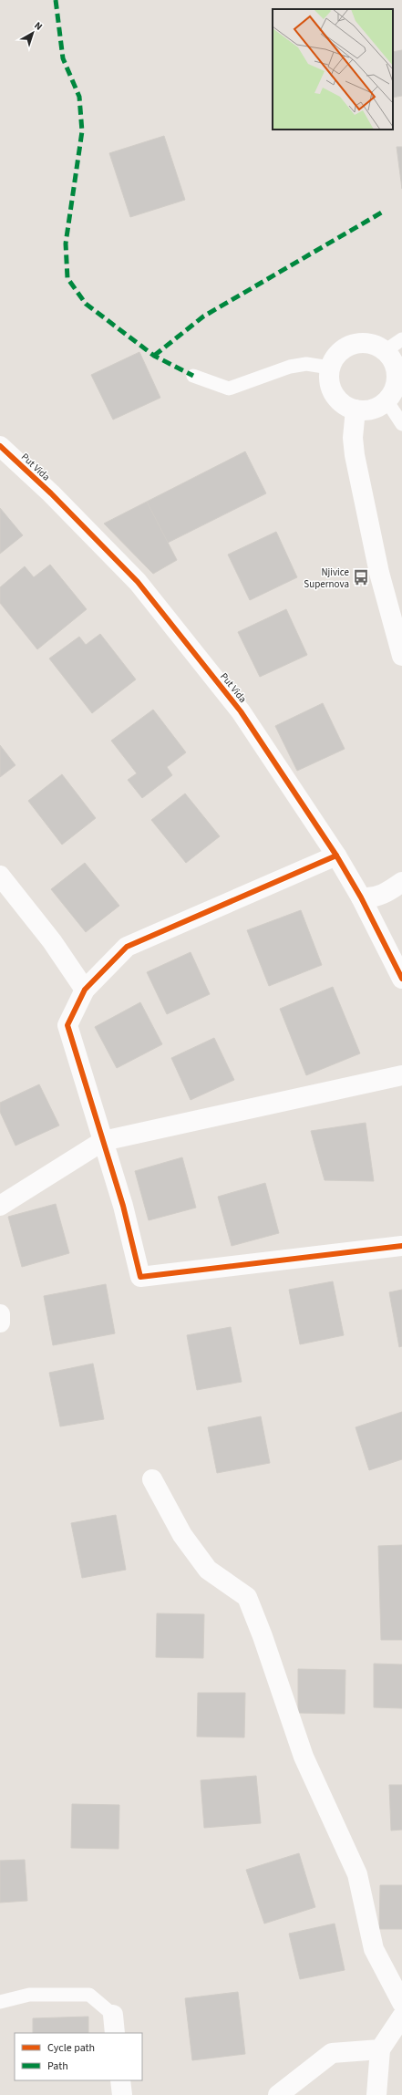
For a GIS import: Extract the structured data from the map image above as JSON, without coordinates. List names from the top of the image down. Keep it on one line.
{"streets":{"street":["Put Vida"]},"places":{"bus stop":["Njivice Supernova"]},"legend":["Cycle path","Path"],"north":"top right"}
